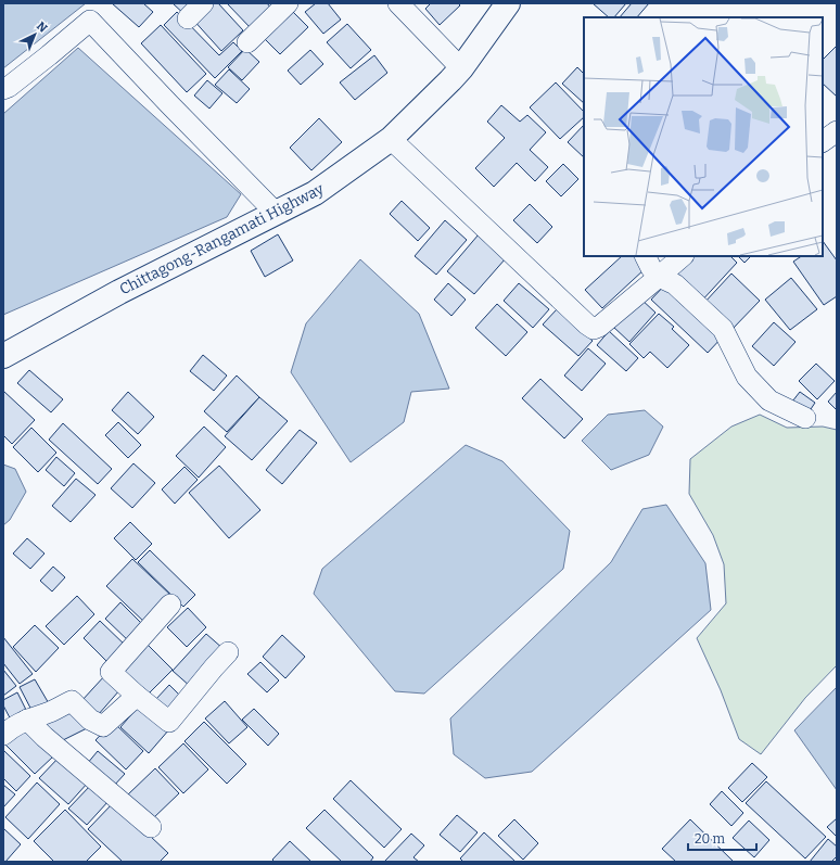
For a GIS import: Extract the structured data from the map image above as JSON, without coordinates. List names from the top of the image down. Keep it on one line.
{"streets":{"main road":["Chittagong-Rangamati Highway"]},"scale_bar":"20 m","north":"top right"}
